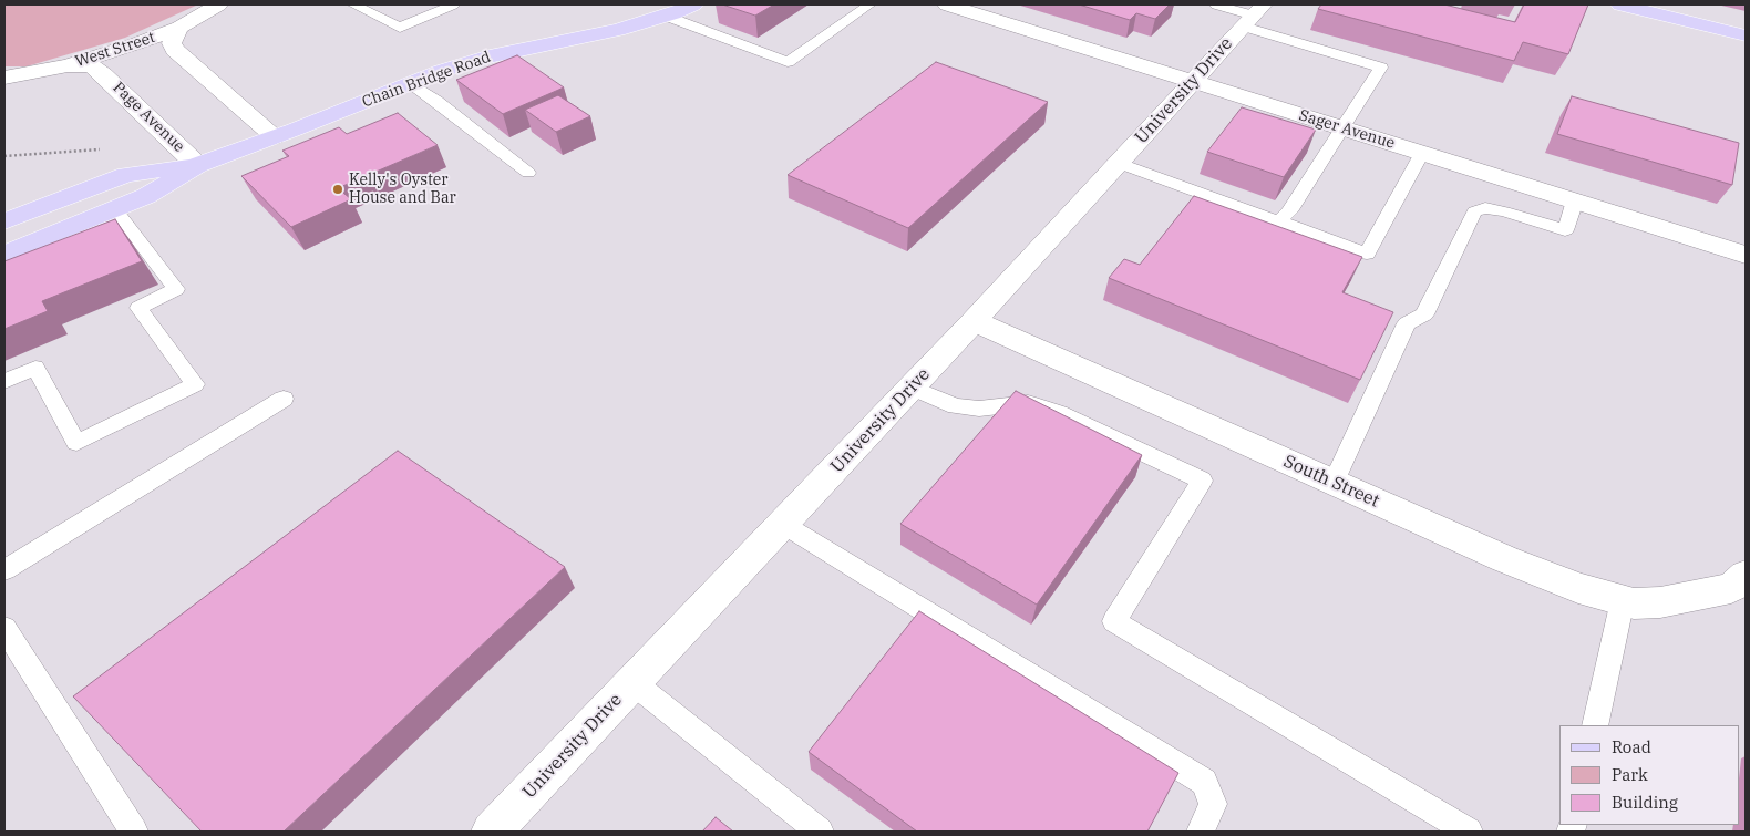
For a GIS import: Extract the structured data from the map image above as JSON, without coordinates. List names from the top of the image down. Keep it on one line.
{"streets":{"main road":["Chain Bridge Road"],"street":["West Street","University Drive","Page Avenue","Sager Avenue","South Street"]},"crossings":[["West Street","Page Avenue"],["Chain Bridge Road","Page Avenue"],["University Drive","Sager Avenue"],["University Drive","South Street"]],"places":["Kelly's Oyster House and Bar"],"legend":["Road","Park","Building"]}
